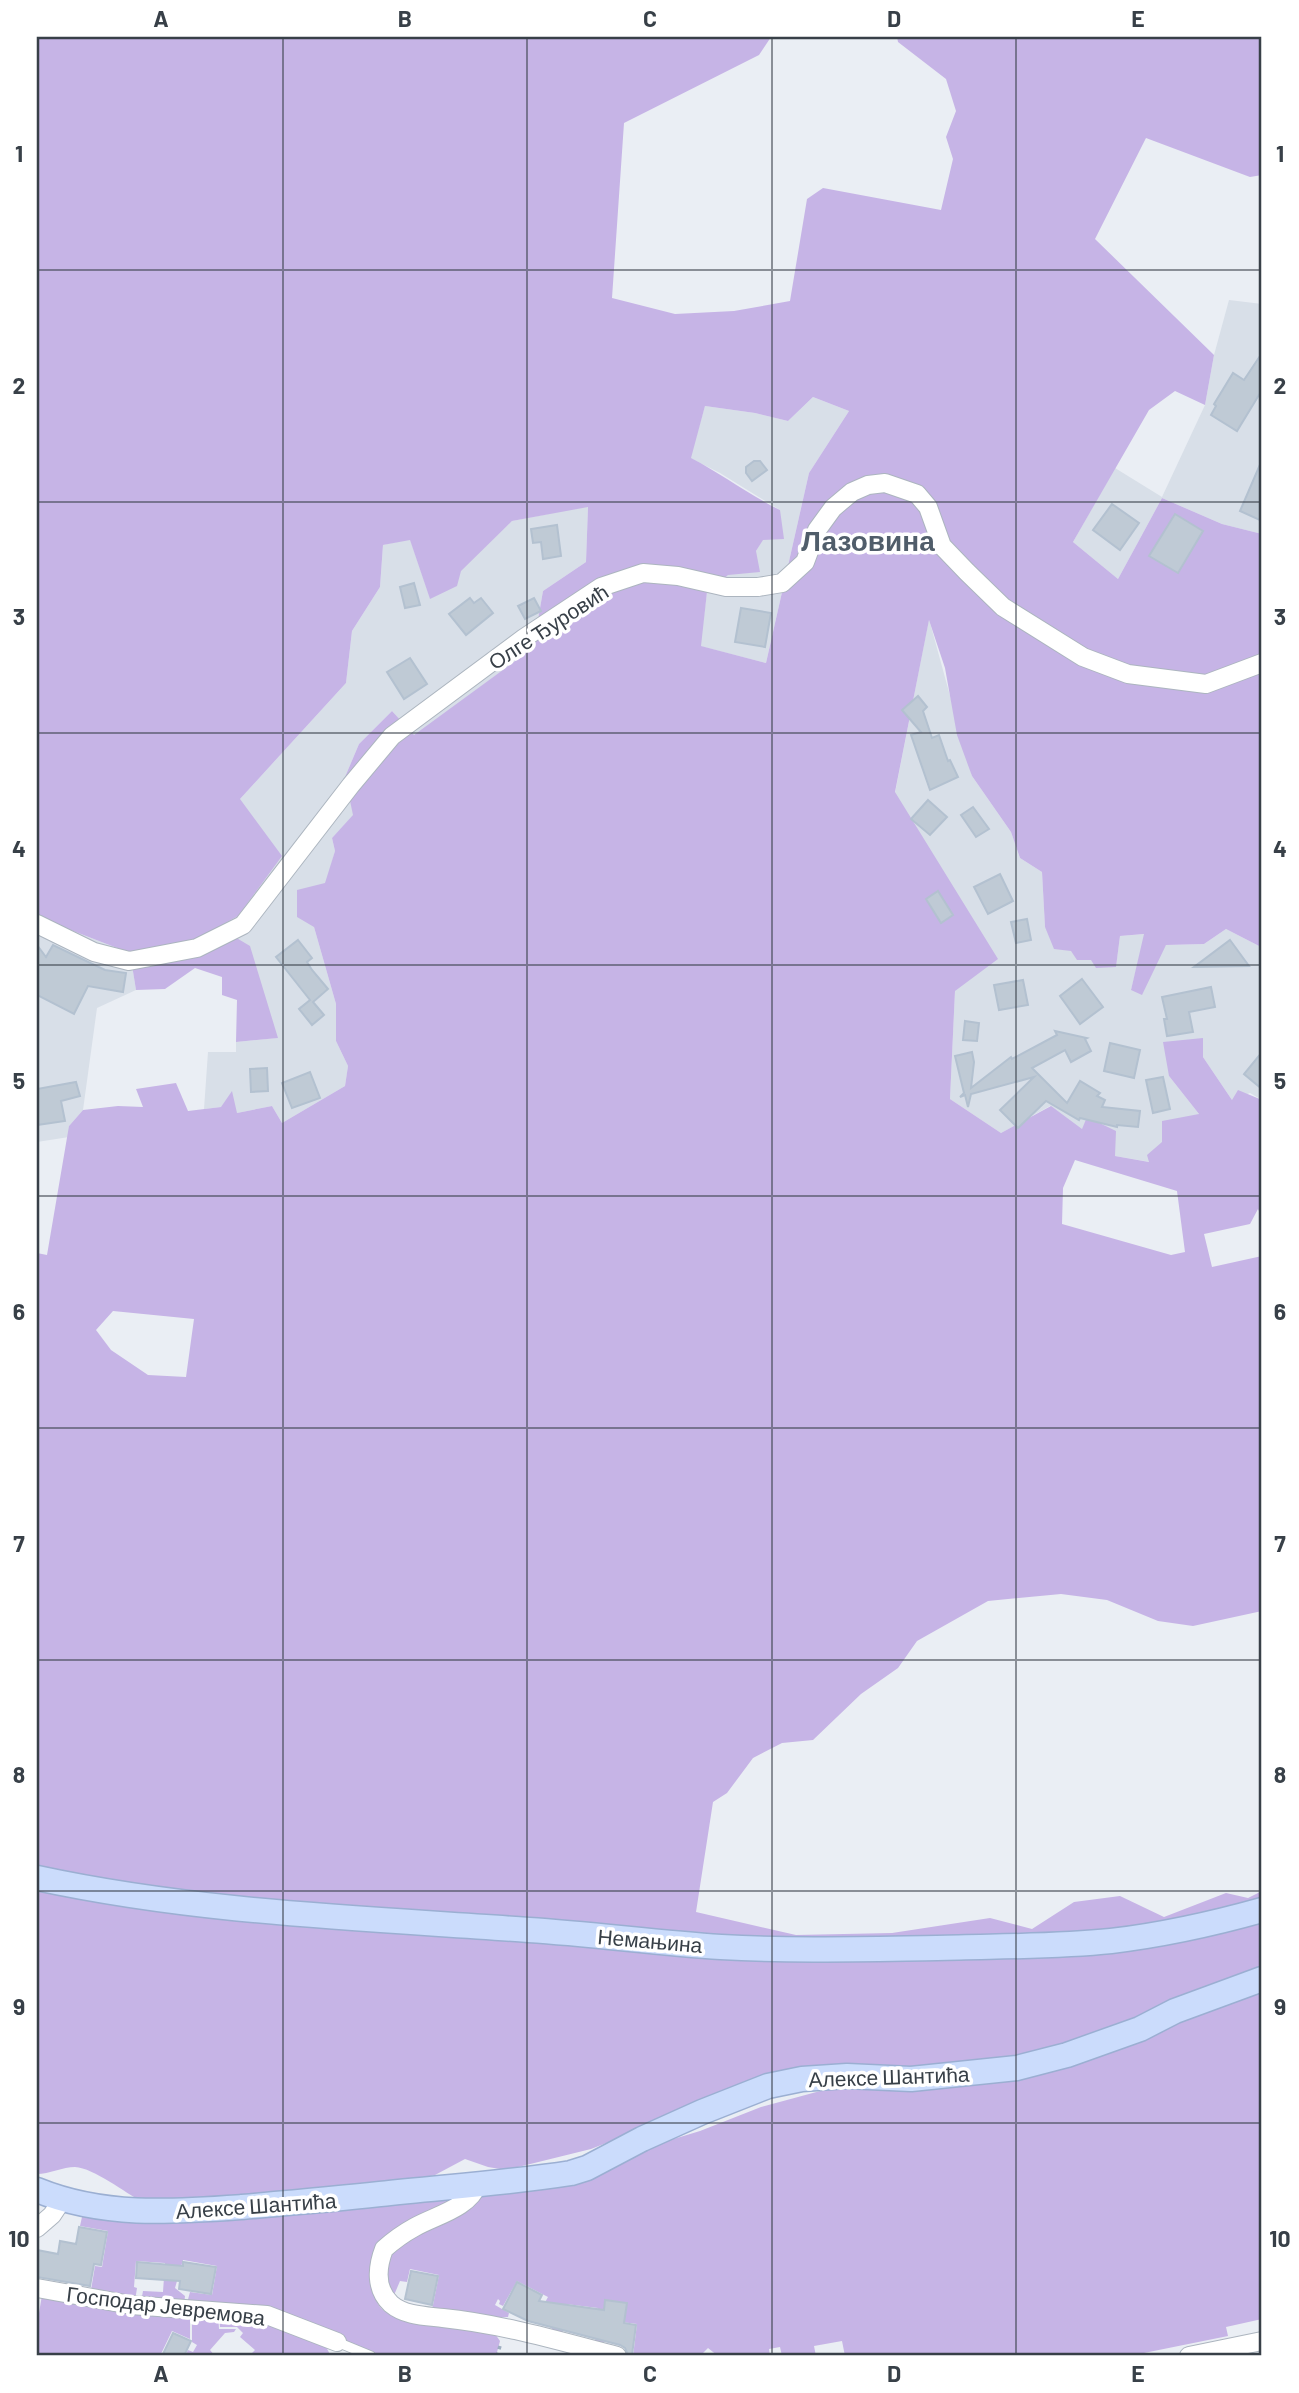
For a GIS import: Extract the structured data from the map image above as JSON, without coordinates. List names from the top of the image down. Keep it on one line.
{"streets":{"street":["Олге Ђуровић","Немањина","Алексе Шантића","Господар Јевремова"]},"districts":["Лазовина"],"grid":{"columns":["A","B","C","D","E"],"rows":["1","2","3","4","5","6","7","8","9","10"]}}
